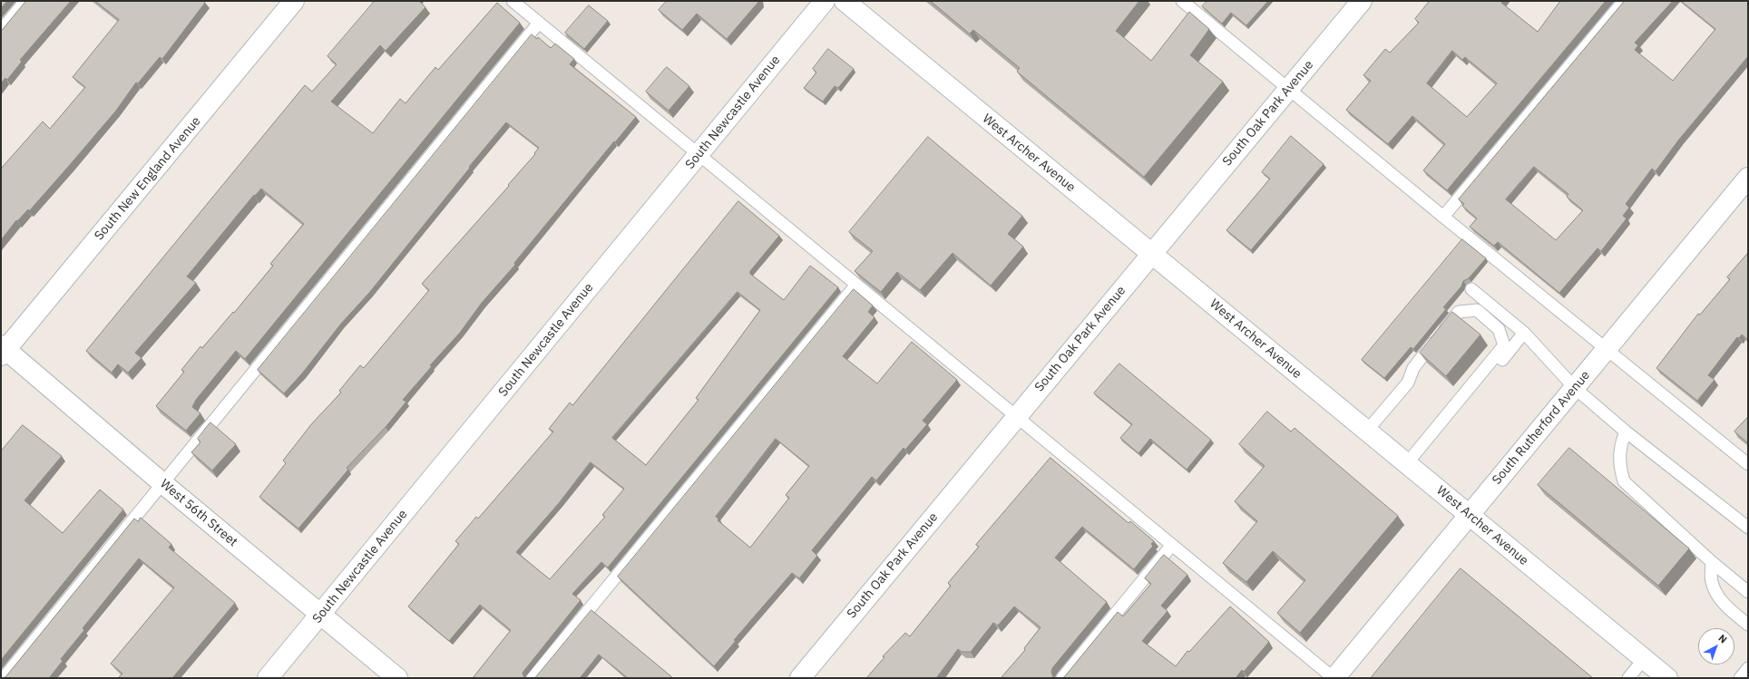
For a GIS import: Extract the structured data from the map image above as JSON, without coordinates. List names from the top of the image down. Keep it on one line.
{"streets":{"street":["South Newcastle Avenue","South Oak Park Avenue","West Archer Avenue","South New England Avenue","South Rutherford Avenue","West 56th Street"]},"crossings":[["South Newcastle Avenue","West 56th Street"],["South Oak Park Avenue","West Archer Avenue"],["West Archer Avenue","South Rutherford Avenue"],["South New England Avenue","West 56th Street"]],"north":"top right"}
